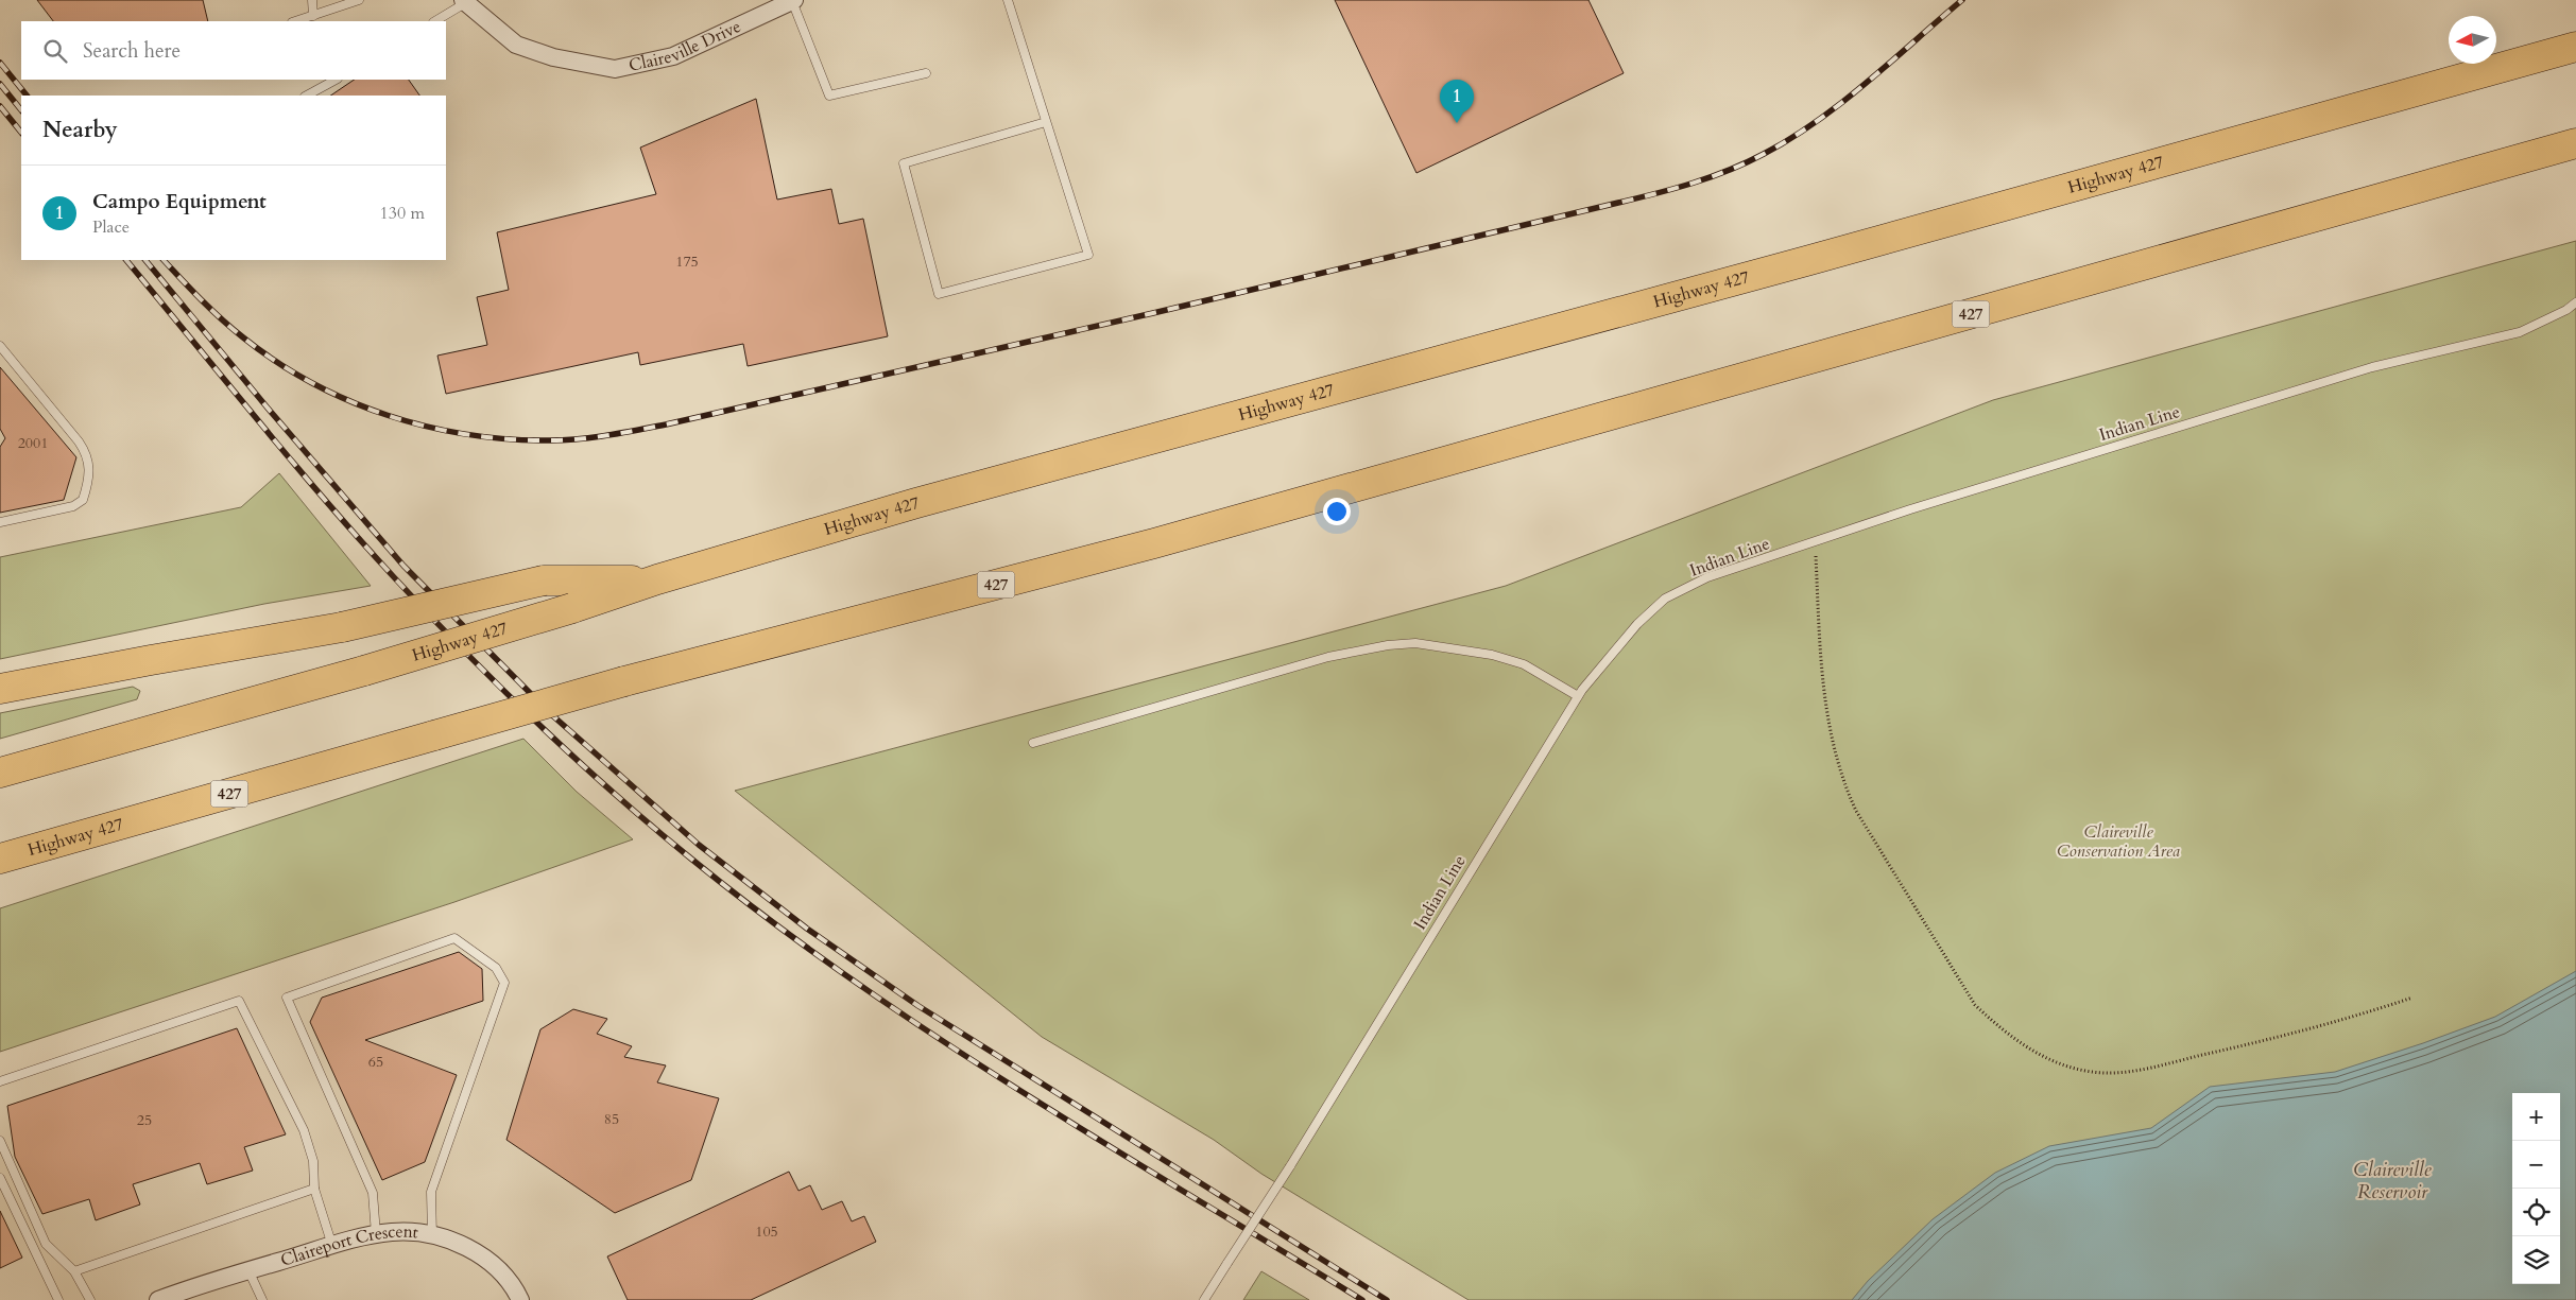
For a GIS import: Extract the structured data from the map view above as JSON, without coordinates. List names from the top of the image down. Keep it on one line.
{"streets":{"highway":["Highway 427","427"],"street":["Claireville Drive","Claireport Crescent"],"lane":["Indian Line"]},"water":["Claireville Reservoir"],"parks":["Claireville Conservation Area"],"house_numbers":["175","2001","65","85","25","105"],"north":"left","page":{"search":"Search here","pins":"1","heading":"Nearby","list":[{"mark":"1","name":"Campo Equipment","note":"Place","value":"130 m"}],"map_buttons":["+","−"]}}
